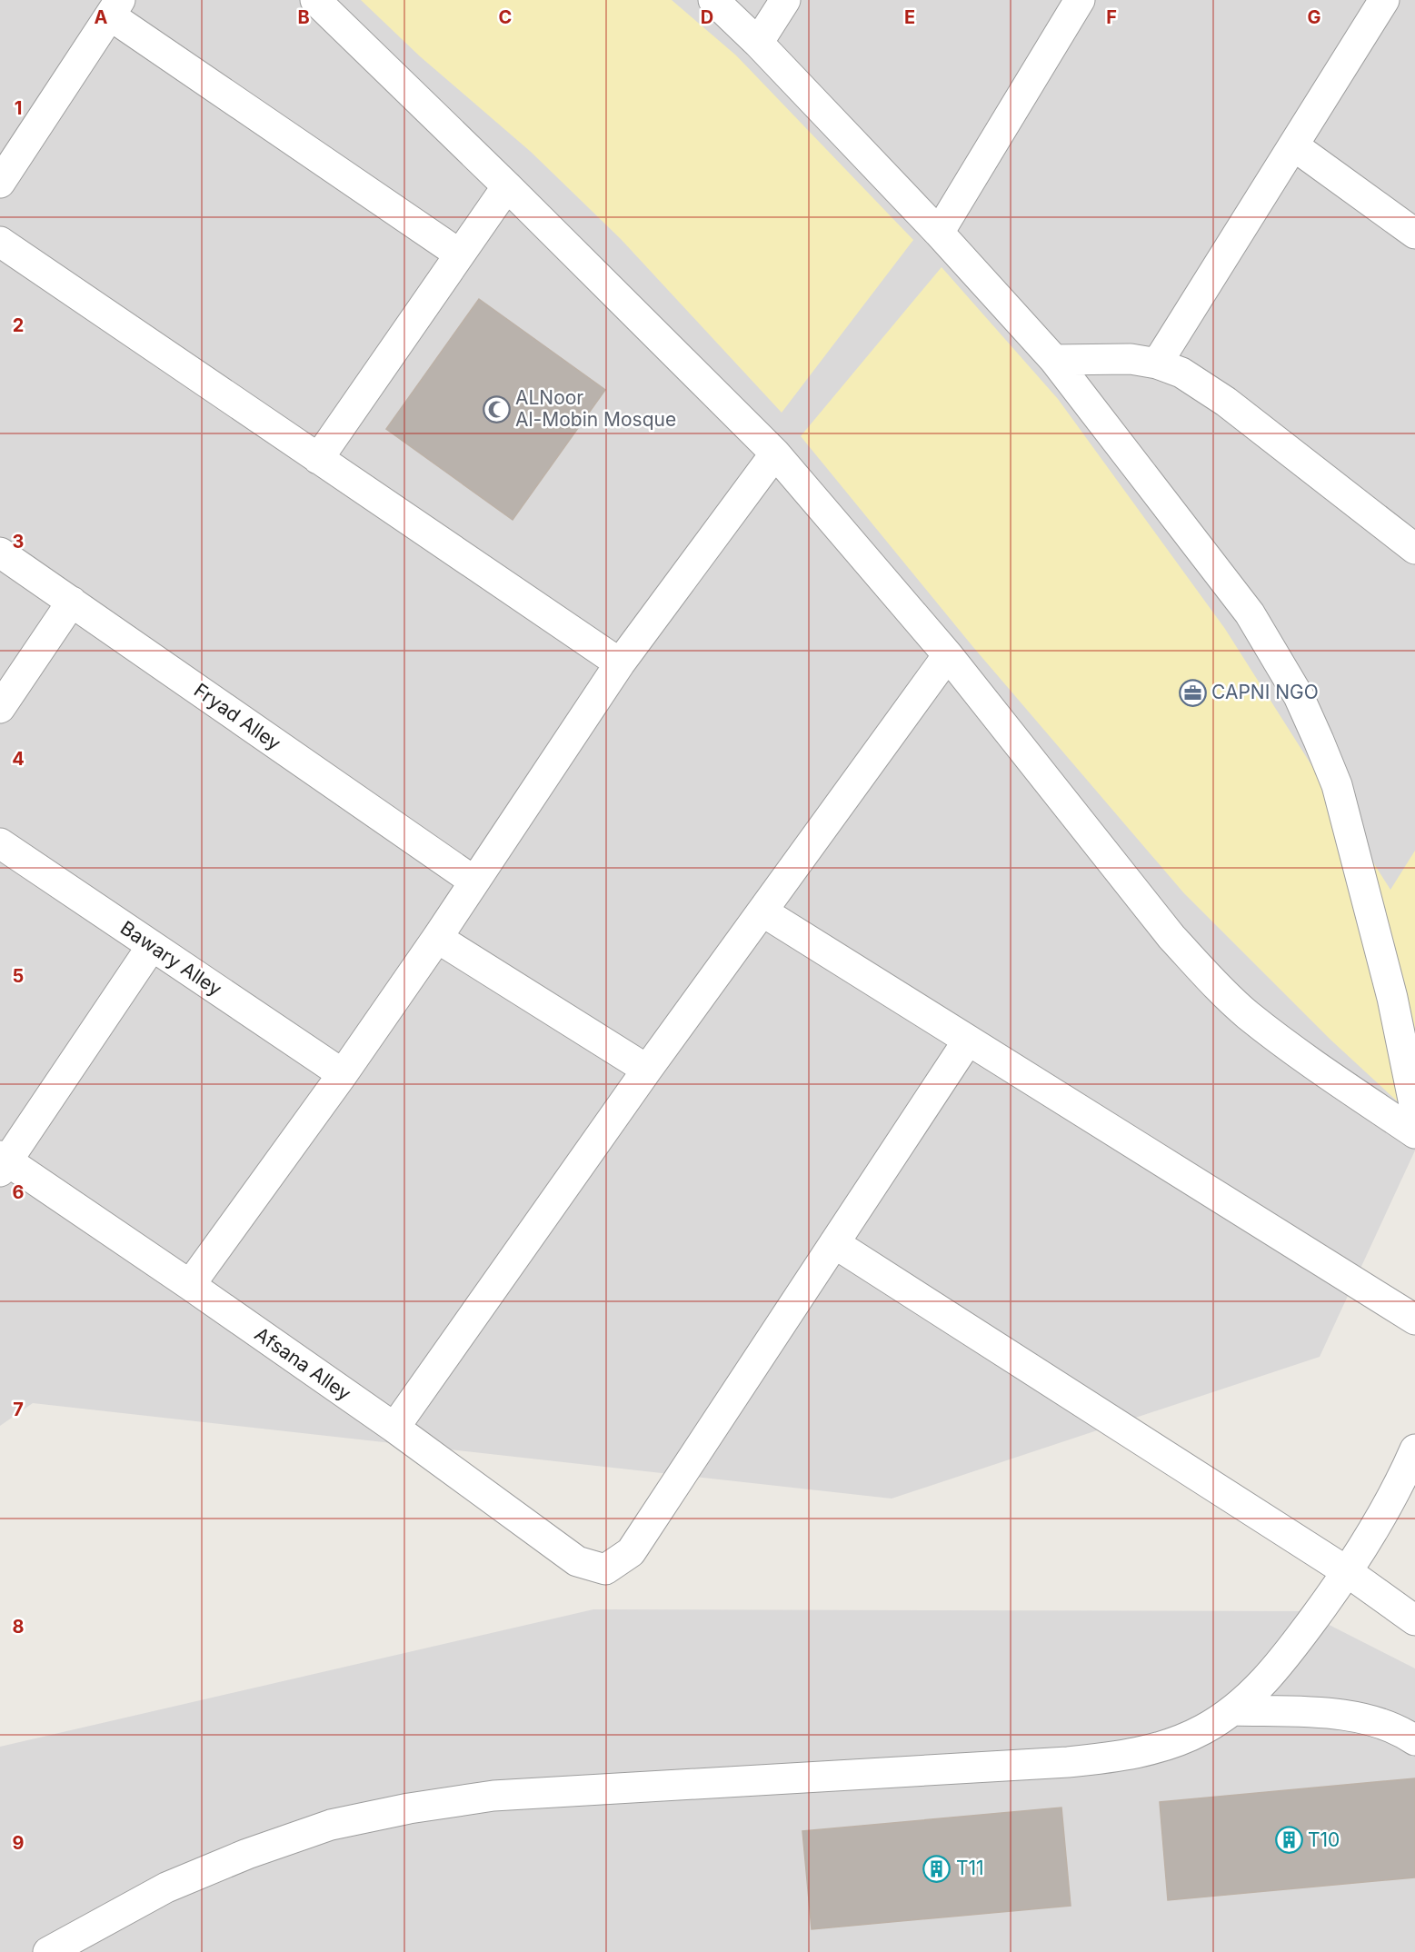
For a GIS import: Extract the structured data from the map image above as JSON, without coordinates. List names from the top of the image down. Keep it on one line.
{"streets":{"street":["Fryad Alley","Bawary Alley","Afsana Alley"]},"places":{"mosque":["ALNoor Al-Mobin Mosque"],"office":["CAPNI NGO"],"building":["T10","T11"]},"grid":{"columns":["A","B","C","D","E","F","G"],"rows":["1","2","3","4","5","6","7","8","9"]}}
